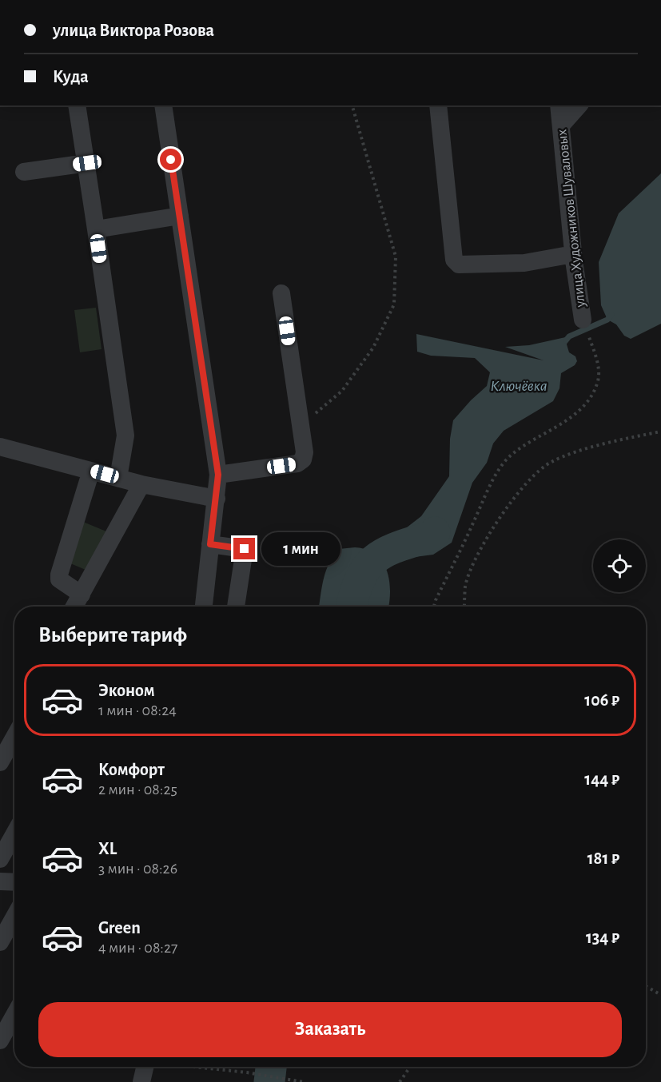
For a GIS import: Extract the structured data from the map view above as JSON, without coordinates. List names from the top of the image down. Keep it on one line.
{"streets":{"street":["улица Художников Шуваловых"]},"water":["Ключёвка"],"page":{"banner":["улица Виктора Розова","Куда"],"bubble":"1 мин","heading":"Выберите тариф","list":[{"name":"Эконом","note":"1 мин · 08:24","value":"106 ₽"},{"name":"Комфорт","note":"2 мин · 08:25","value":"144 ₽"},{"name":"XL","note":"3 мин · 08:26","value":"181 ₽"},{"name":"Green","note":"4 мин · 08:27","value":"134 ₽"}],"buttons":"Заказать"}}
